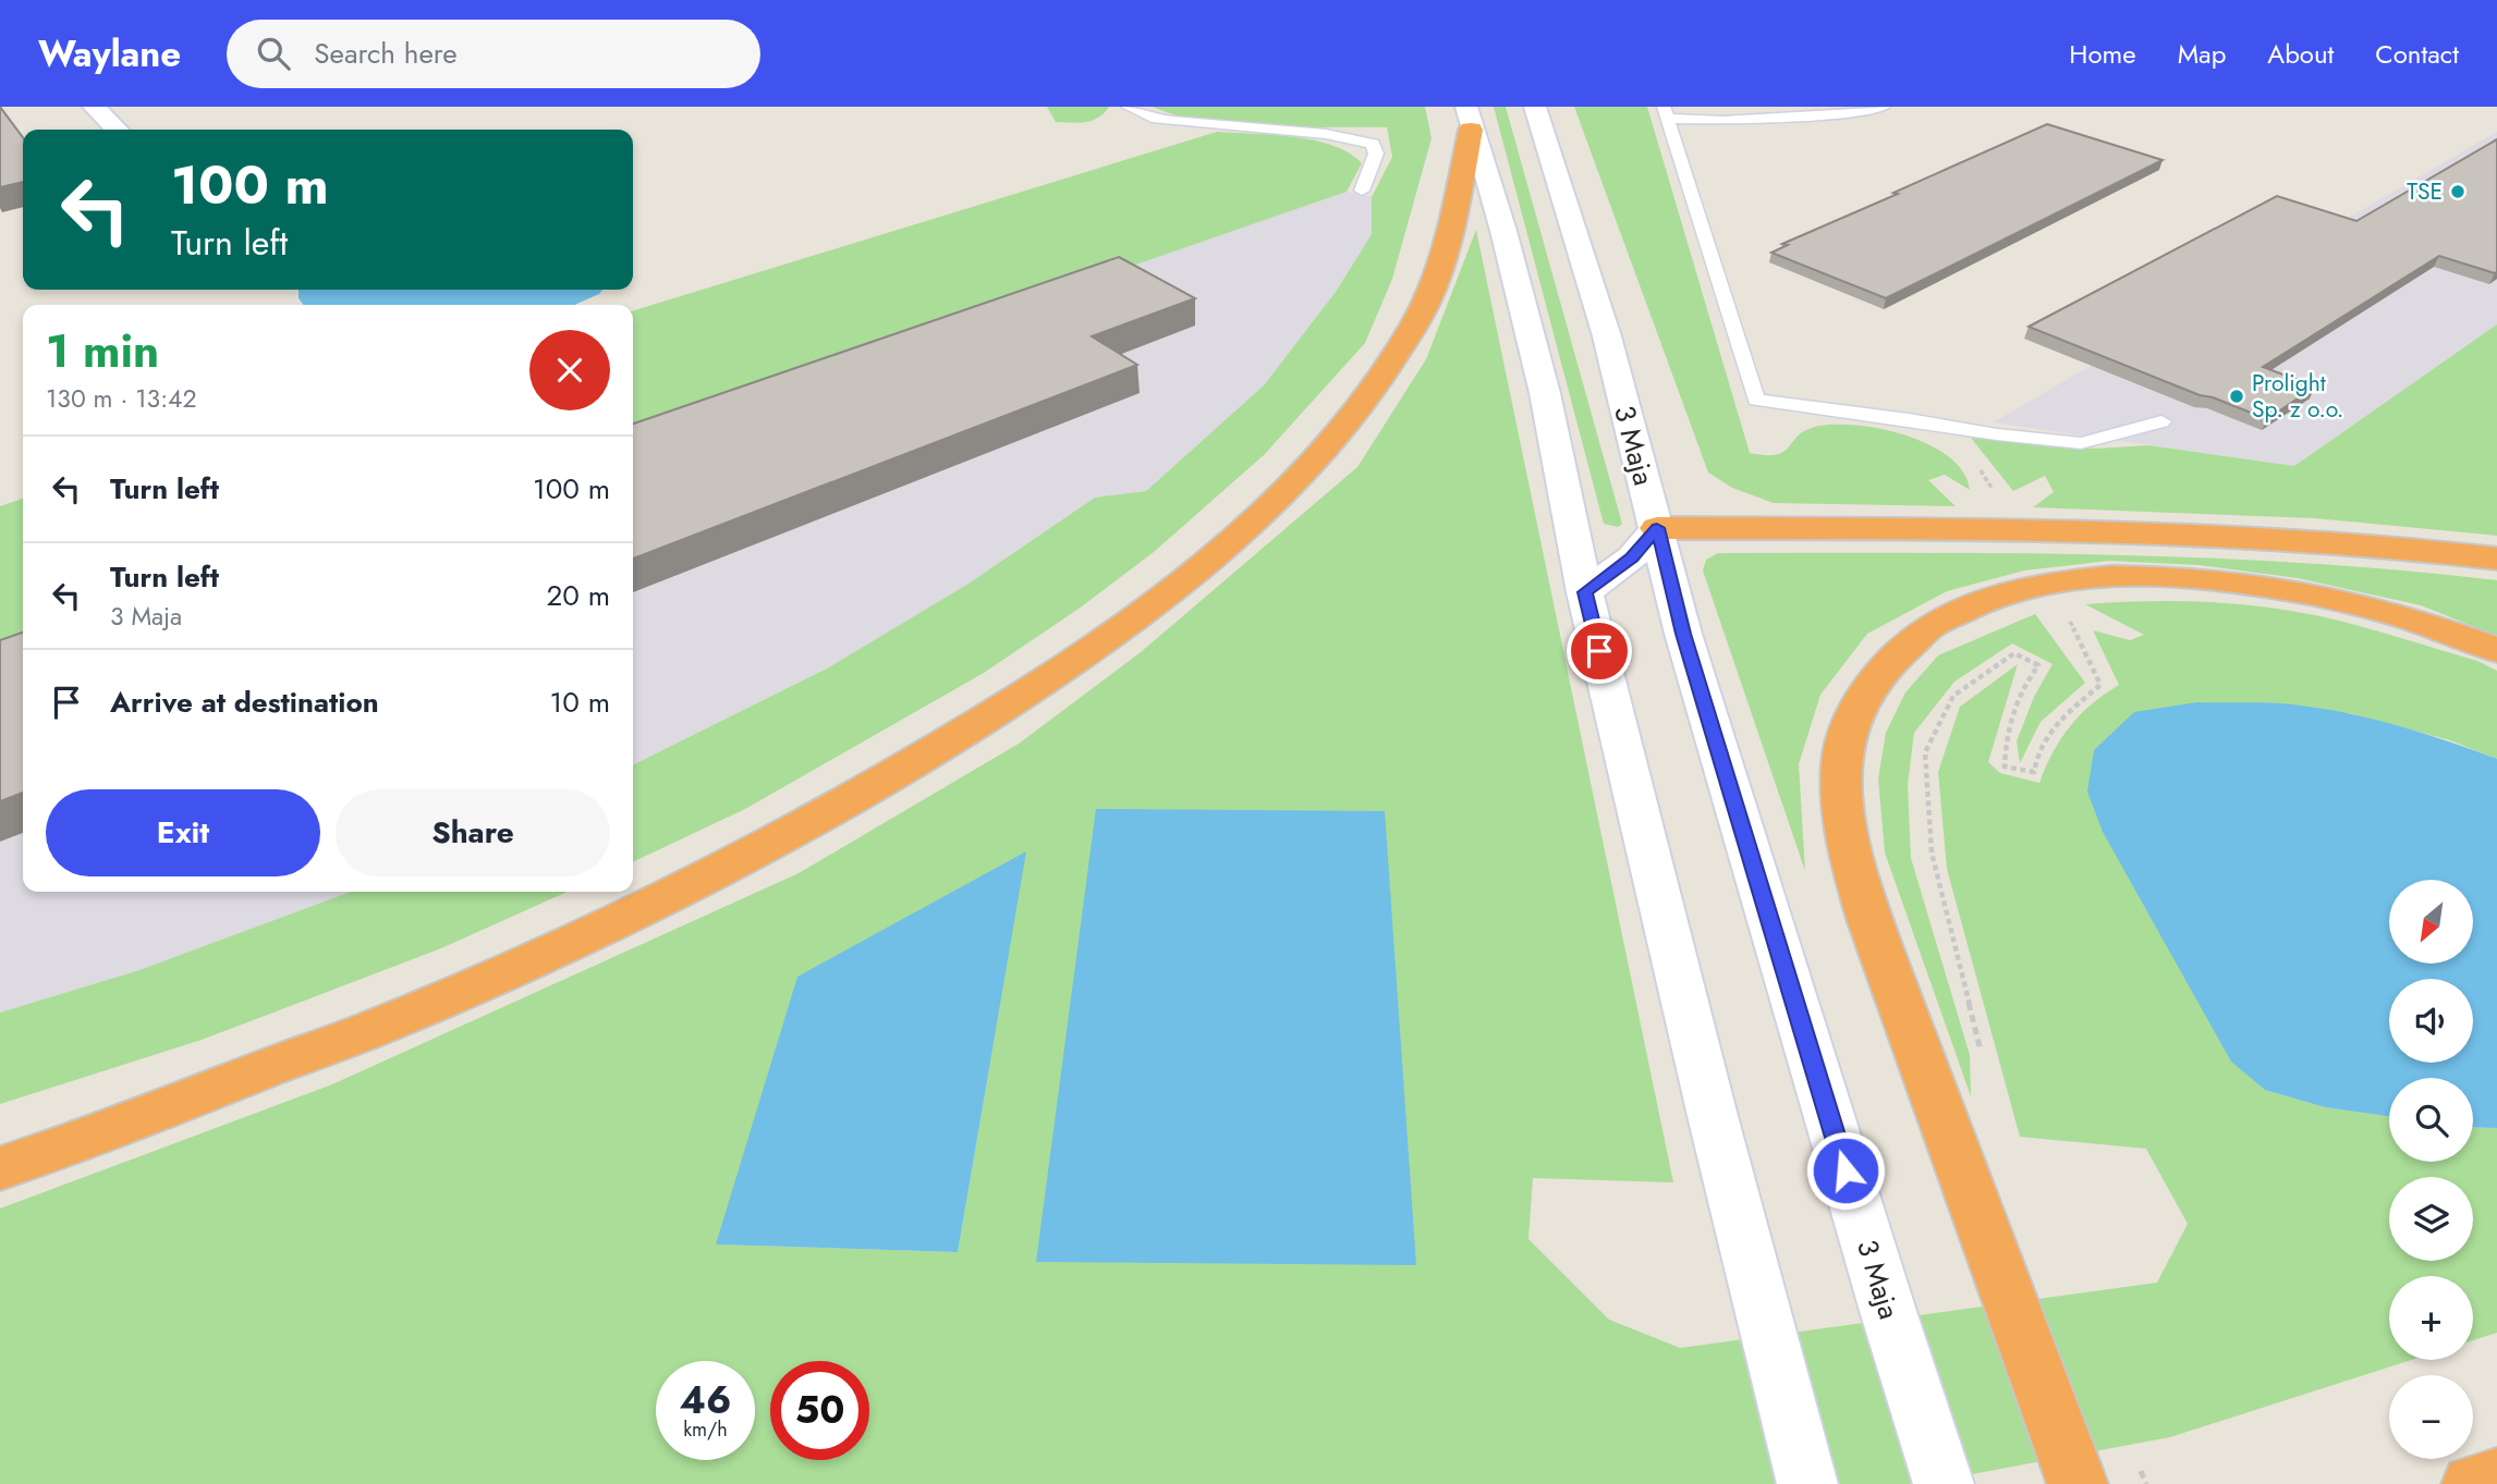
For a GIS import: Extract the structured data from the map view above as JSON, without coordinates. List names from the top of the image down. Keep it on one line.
{"streets":{"main road":["3 Maja"]},"places":["TSE","Prolight Sp. z o.o."],"north":"bottom left","page":{"header":"Waylane","search":"Search here","nav":["Home","Map","About","Contact"],"turn":["100 m","Turn left"],"heading":["1 min","130 m · 13:42"],"list":[{"name":"Turn left","value":"100 m"},{"name":"Turn left","note":"3 Maja","value":"20 m"},{"name":"Arrive at destination","value":"10 m"}],"buttons":["Exit","Share"],"map_buttons":["+","−"],"speed":"46 km/h","limit":"50"}}
